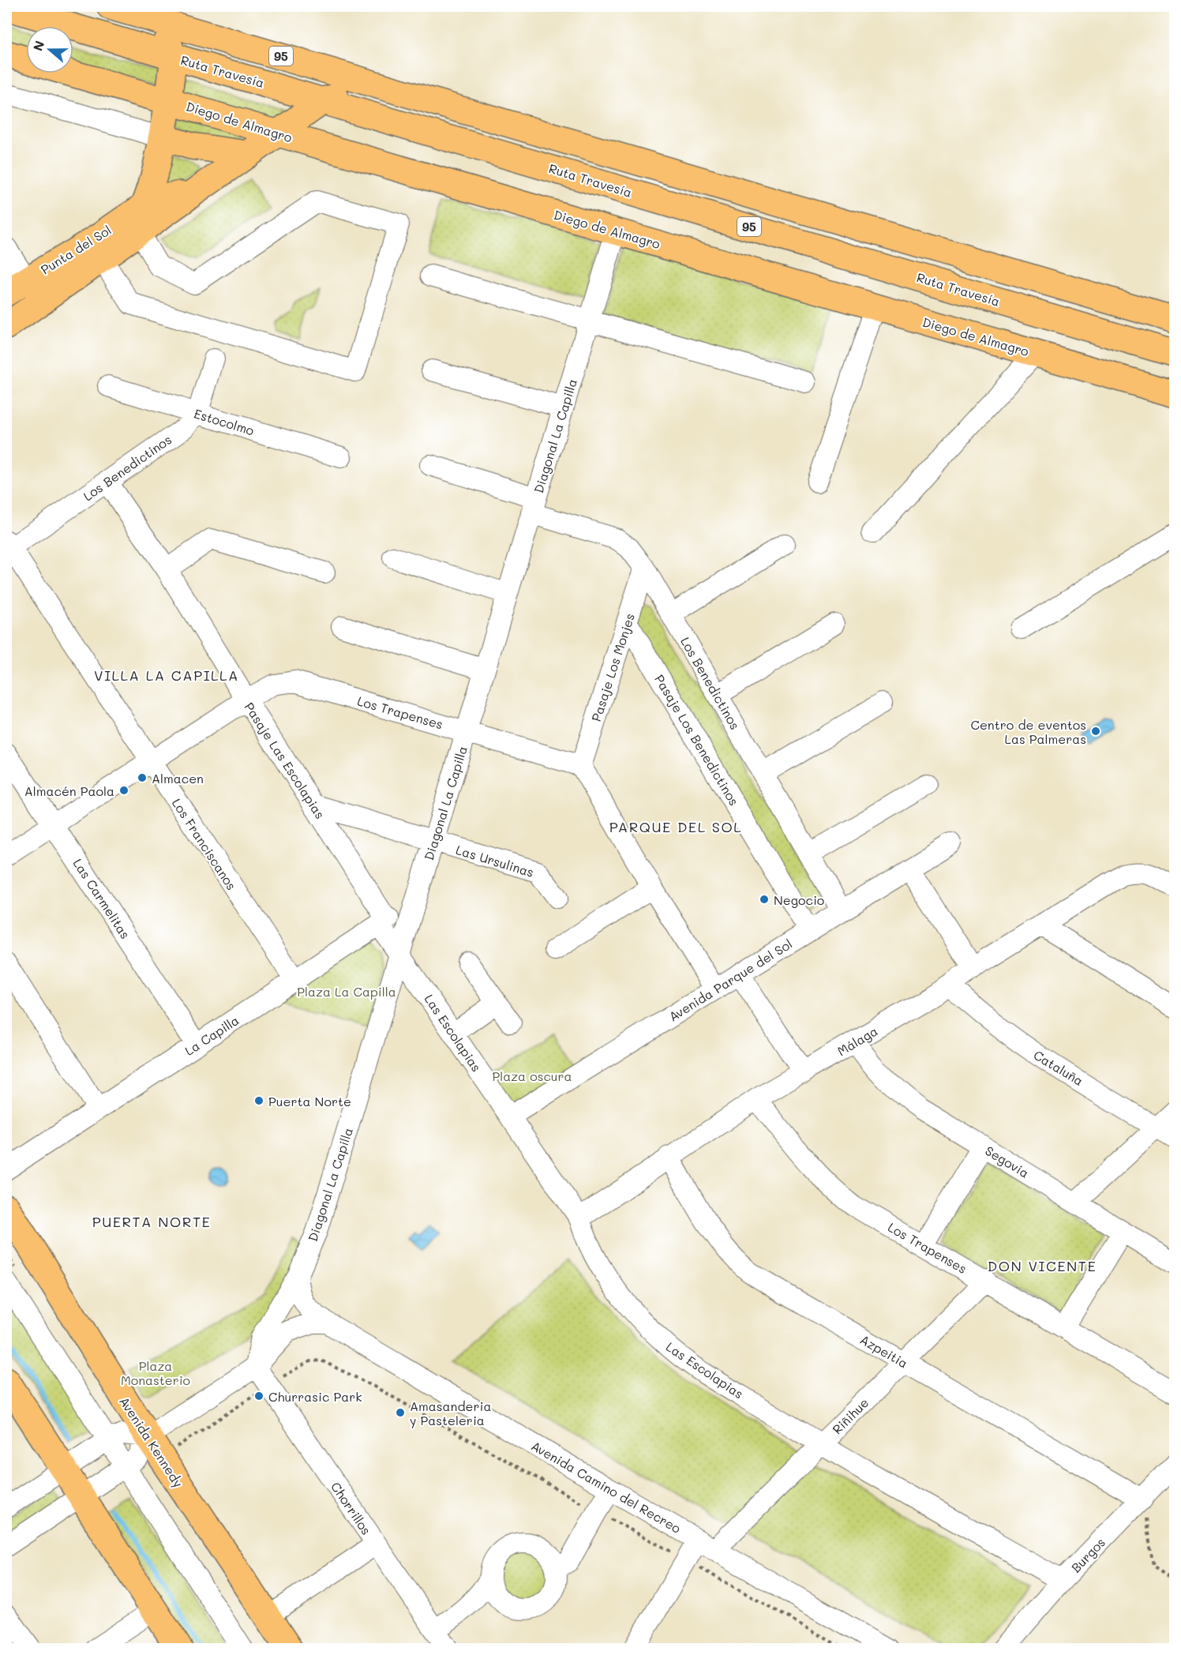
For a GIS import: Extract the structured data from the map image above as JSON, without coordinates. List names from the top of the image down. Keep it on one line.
{"streets":{"main road":["95","Ruta Travesía","Diego de Almagro","Punta del Sol","Avenida Kennedy"],"street":["Estocolmo","Diagonal La Capilla","Los Benedictinos","Pasaje Los Monjes","Los Trapenses","Pasaje Los Benedictinos","Pasaje Las Escolapias","Los Franciscanos","Las Ursulinas","Las Carmelitas","Avenida Parque del Sol","Las Escolapias","La Capilla","Málaga","Cataluña","Segovia","Azpeitia","Riñihue","Avenida Camino del Recreo","Chorrillos","Burgos"]},"crossings":[["Ruta Travesía","Punta del Sol"],["Diego de Almagro","Punta del Sol"],["Diego de Almagro","Diagonal La Capilla"],["Estocolmo","Los Benedictinos"],["Diagonal La Capilla","Los Benedictinos"],["Diagonal La Capilla","Los Trapenses"],["Diagonal La Capilla","Las Ursulinas"],["Diagonal La Capilla","Las Escolapias"],["Diagonal La Capilla","La Capilla"],["Diagonal La Capilla","Avenida Camino del Recreo"],["Diagonal La Capilla","Chorrillos"],["Los Benedictinos","Pasaje Los Monjes"],["Los Benedictinos","Pasaje Las Escolapias"],["Los Benedictinos","Los Franciscanos"],["Los Benedictinos","Avenida Parque del Sol"],["Pasaje Los Monjes","Los Trapenses"],["Pasaje Los Monjes","Pasaje Los Benedictinos"],["Los Trapenses","Pasaje Las Escolapias"],["Los Trapenses","Los Franciscanos"],["Los Trapenses","Las Carmelitas"],["Los Trapenses","Málaga"],["Los Trapenses","Riñihue"],["Pasaje Los Benedictinos","Avenida Parque del Sol"],["Pasaje Las Escolapias","Las Ursulinas"],["Pasaje Las Escolapias","Las Escolapias"],["Pasaje Las Escolapias","La Capilla"],["Los Franciscanos","La Capilla"],["Las Carmelitas","La Capilla"],["Avenida Parque del Sol","Las Escolapias"],["Las Escolapias","La Capilla"],["Las Escolapias","Málaga"],["Las Escolapias","Riñihue"],["Las Escolapias","Burgos"],["Málaga","Cataluña"],["Málaga","Segovia"],["Málaga","Azpeitia"],["Azpeitia","Riñihue"],["Azpeitia","Burgos"],["Riñihue","Avenida Camino del Recreo"]],"districts":["VILLA LA CAPILLA","PARQUE DEL SOL","PUERTA NORTE","DON VICENTE"],"parks":["Plaza La Capilla","Plaza oscura","Plaza Monasterio"],"places":["Centro de eventos Las Palmeras","Almacen","Almacén Paola","Negocio","Puerta Norte","Churrasic Park","Amasanderia y Pasteleria"],"north":"left"}
